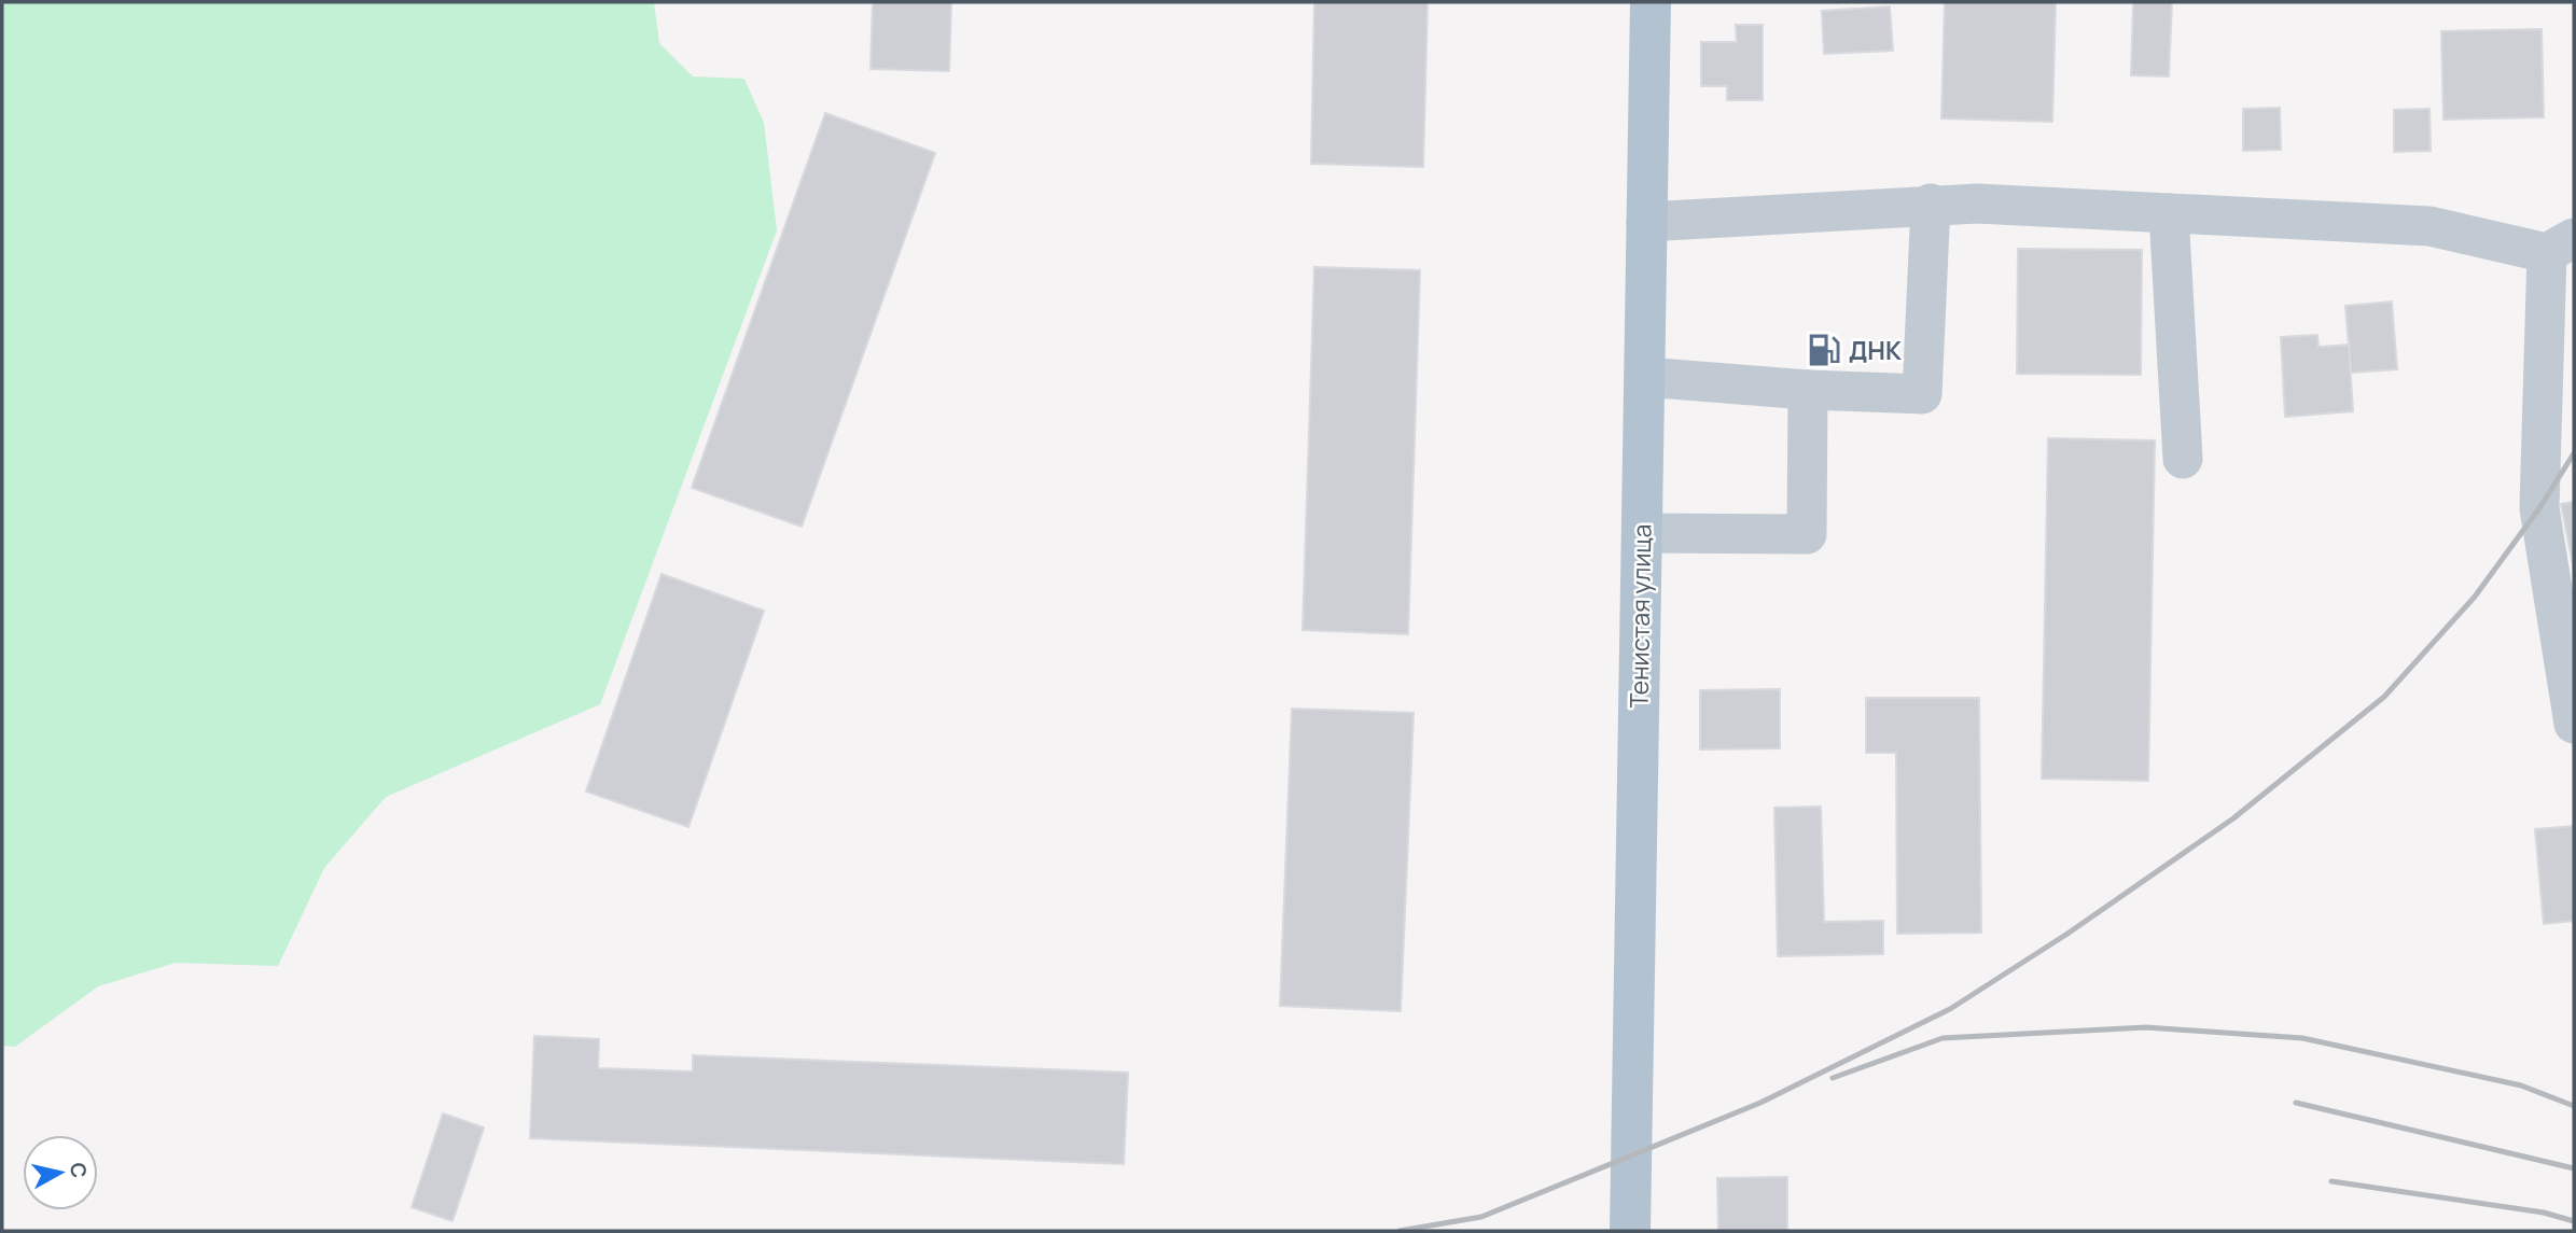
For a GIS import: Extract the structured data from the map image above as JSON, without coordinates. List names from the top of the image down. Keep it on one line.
{"streets":{"main road":["Тенистая улица"]},"places":{"fuel station":["ДНК"]},"north":"right"}
